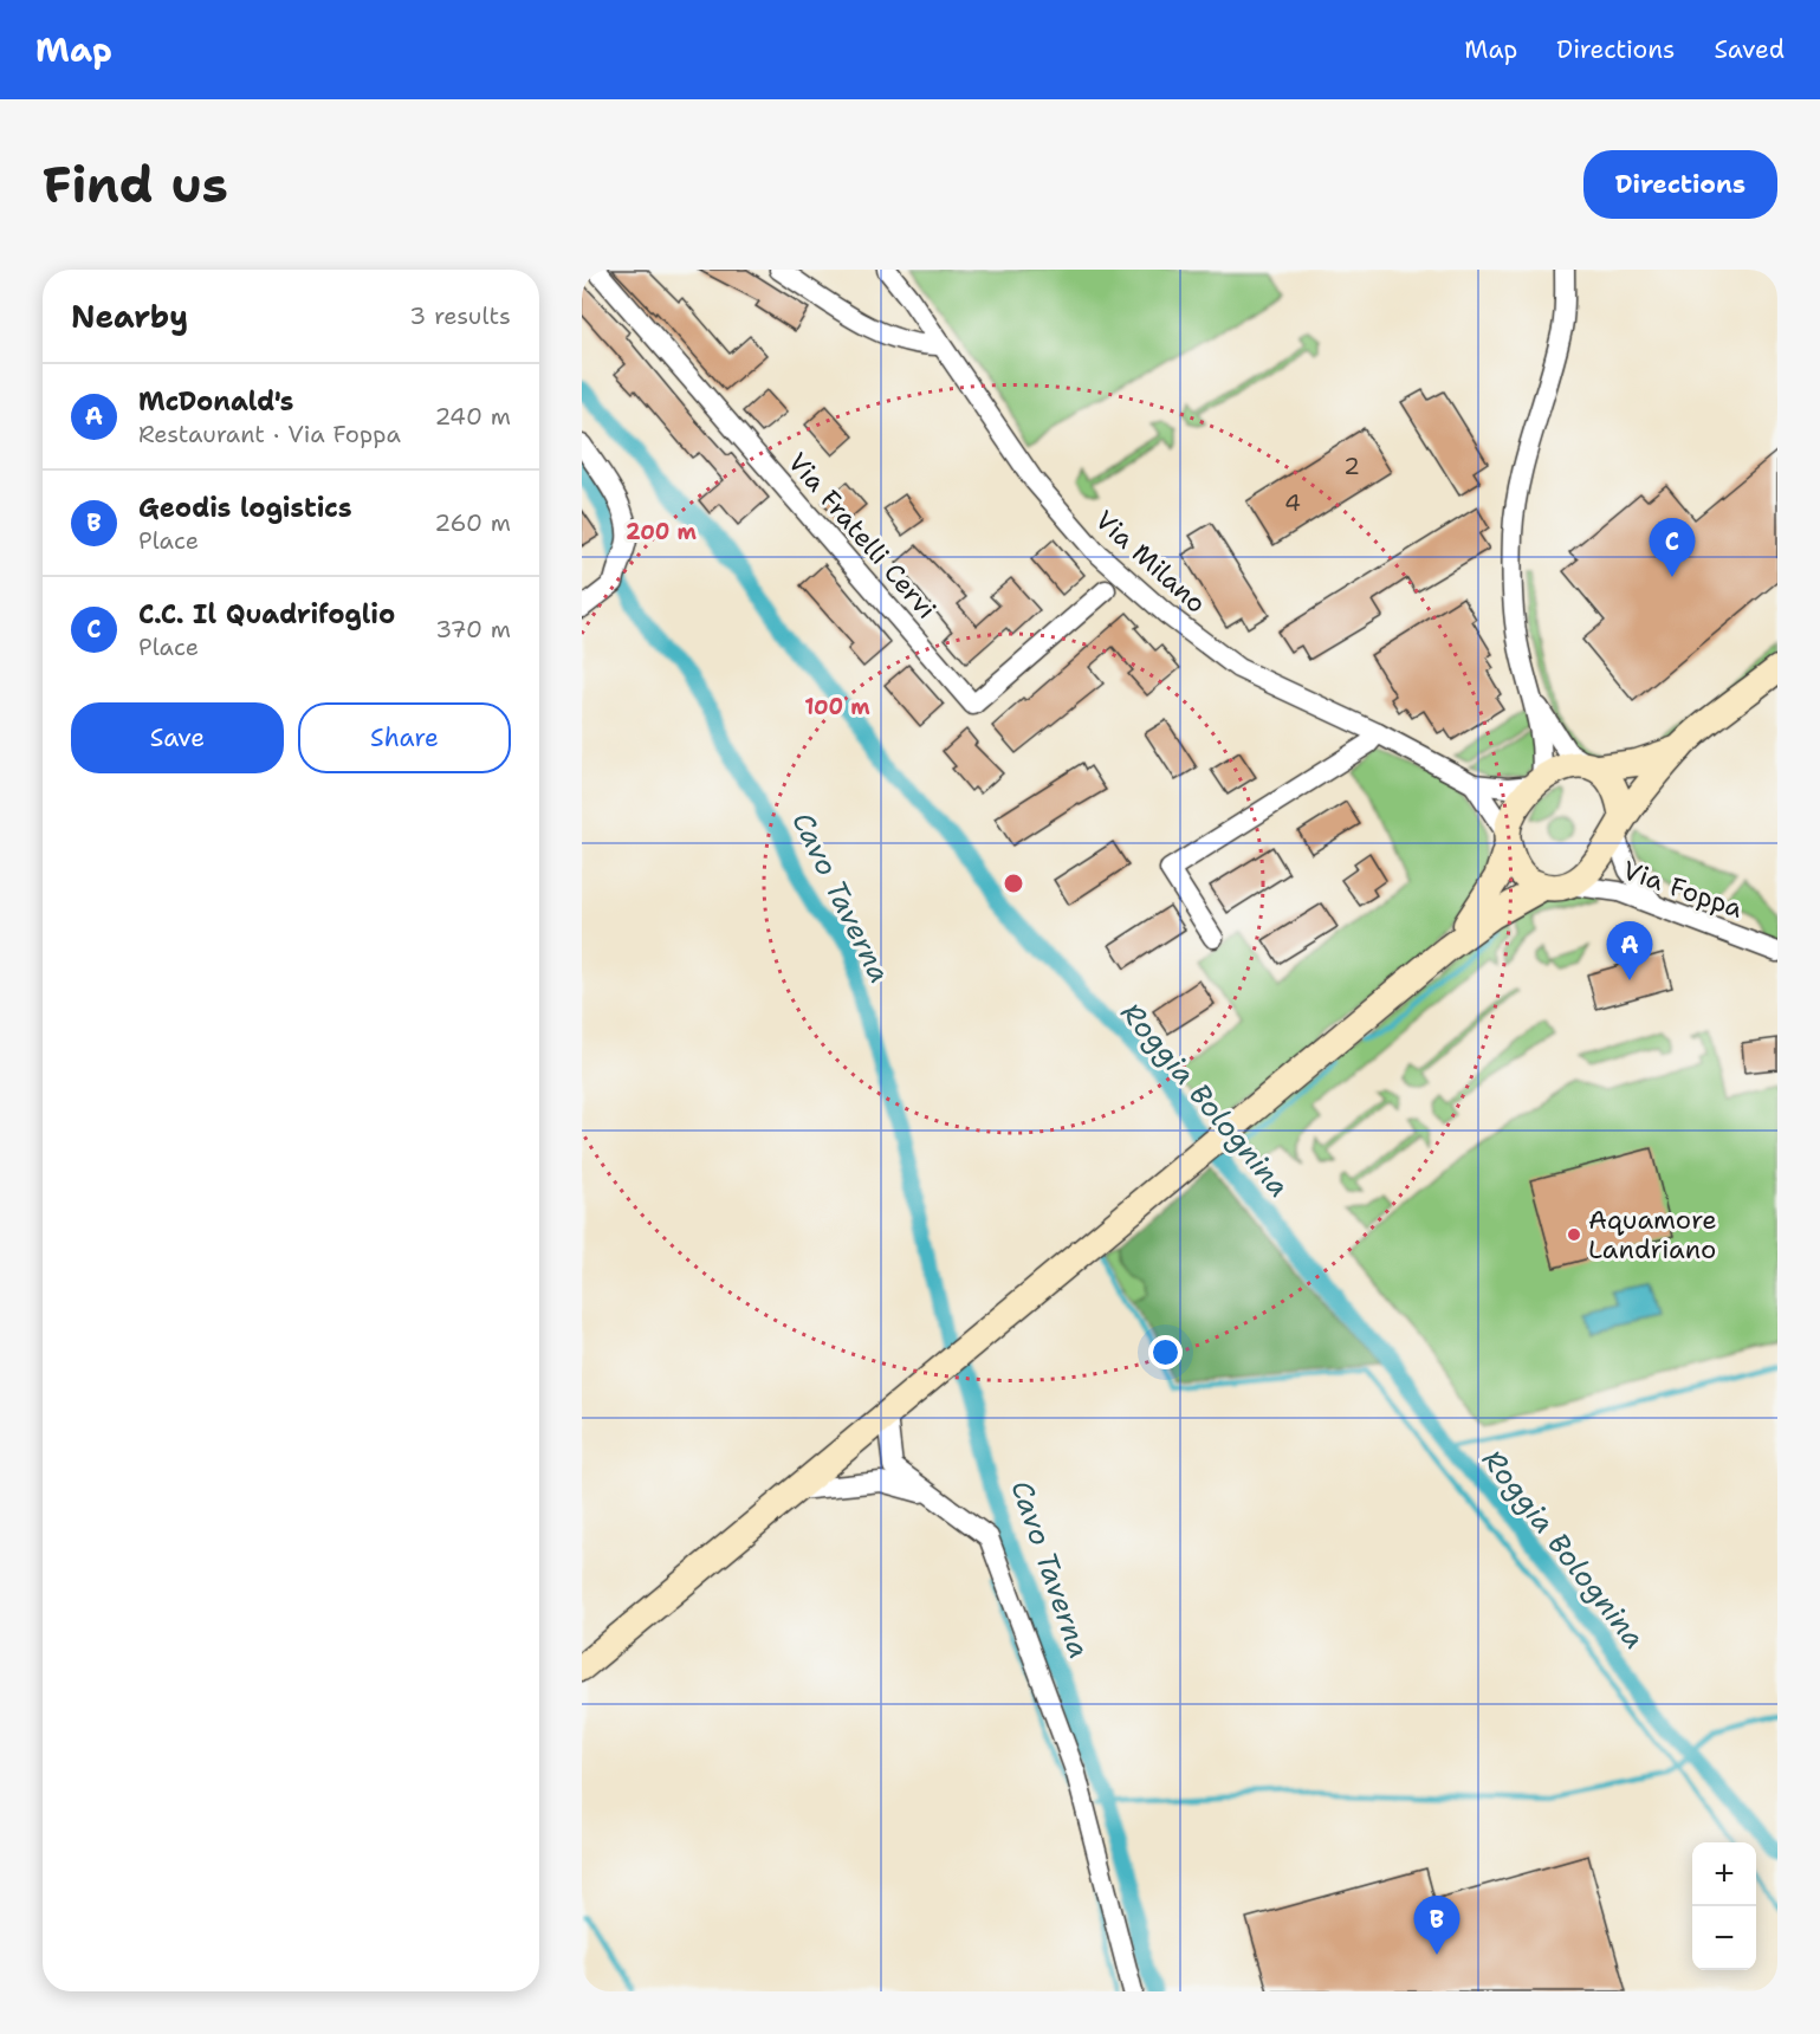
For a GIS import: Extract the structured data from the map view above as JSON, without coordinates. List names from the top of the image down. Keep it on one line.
{"streets":{"street":["Via Fratelli Cervi","Via Milano","Via Foppa"]},"crossings":[["Via Milano","Via Foppa"]],"water":["Cavo Taverna","Roggia Bolognina"],"places":["Aquamore Landriano"],"house_numbers":["2","4"],"page":{"header":"Map","nav":["Map","Directions","Saved"],"buttons":["Directions",["Save","Share"]],"title":"Find us","heading":["Nearby","3 results"],"list":[{"mark":"A","name":"McDonald's","note":"Restaurant · Via Foppa","value":"240 m"},{"mark":"B","name":"Geodis logistics","note":"Place","value":"260 m"},{"mark":"C","name":"C.C. Il Quadrifoglio","note":"Place","value":"370 m"}],"pins":["C","A","B"],"map_buttons":["+","−"]},"rings":["200 m","100 m"]}
